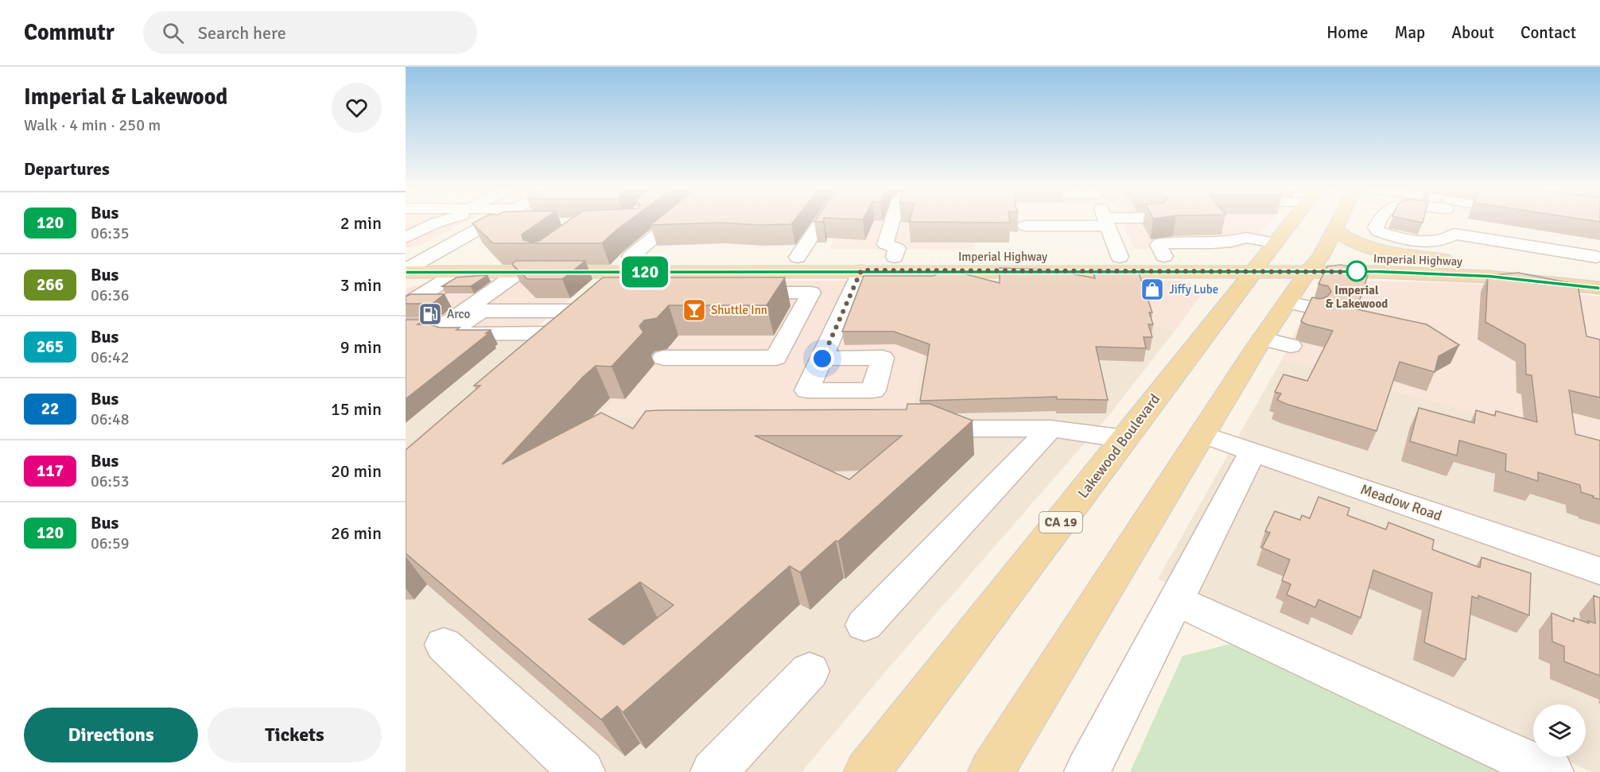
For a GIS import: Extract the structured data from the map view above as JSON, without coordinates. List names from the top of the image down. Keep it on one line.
{"streets":{"main road":["Imperial Highway","Lakewood Boulevard","CA 19"],"street":["Meadow Road"]},"crossings":[["Imperial Highway","Lakewood Boulevard"]],"places":{"other":["Imperial & Lakewood"],"shop":["Jiffy Lube"],"bar":["Shuttle Inn"],"fuel station":["Arco"]},"lines":["bus line 120"],"page":{"header":"Commutr","search":"Search here","nav":["Home","Map","About","Contact"],"heading":[["Imperial & Lakewood","Walk · 4 min · 250 m"],"Departures"],"on_map":"120","list":[{"mark":"120","name":"Bus","note":"06:35","value":"2 min"},{"mark":"266","name":"Bus","note":"06:36","value":"3 min"},{"mark":"265","name":"Bus","note":"06:42","value":"9 min"},{"mark":"22","name":"Bus","note":"06:48","value":"15 min"},{"mark":"117","name":"Bus","note":"06:53","value":"20 min"},{"mark":"120","name":"Bus","note":"06:59","value":"26 min"}],"buttons":["Directions","Tickets"]}}
